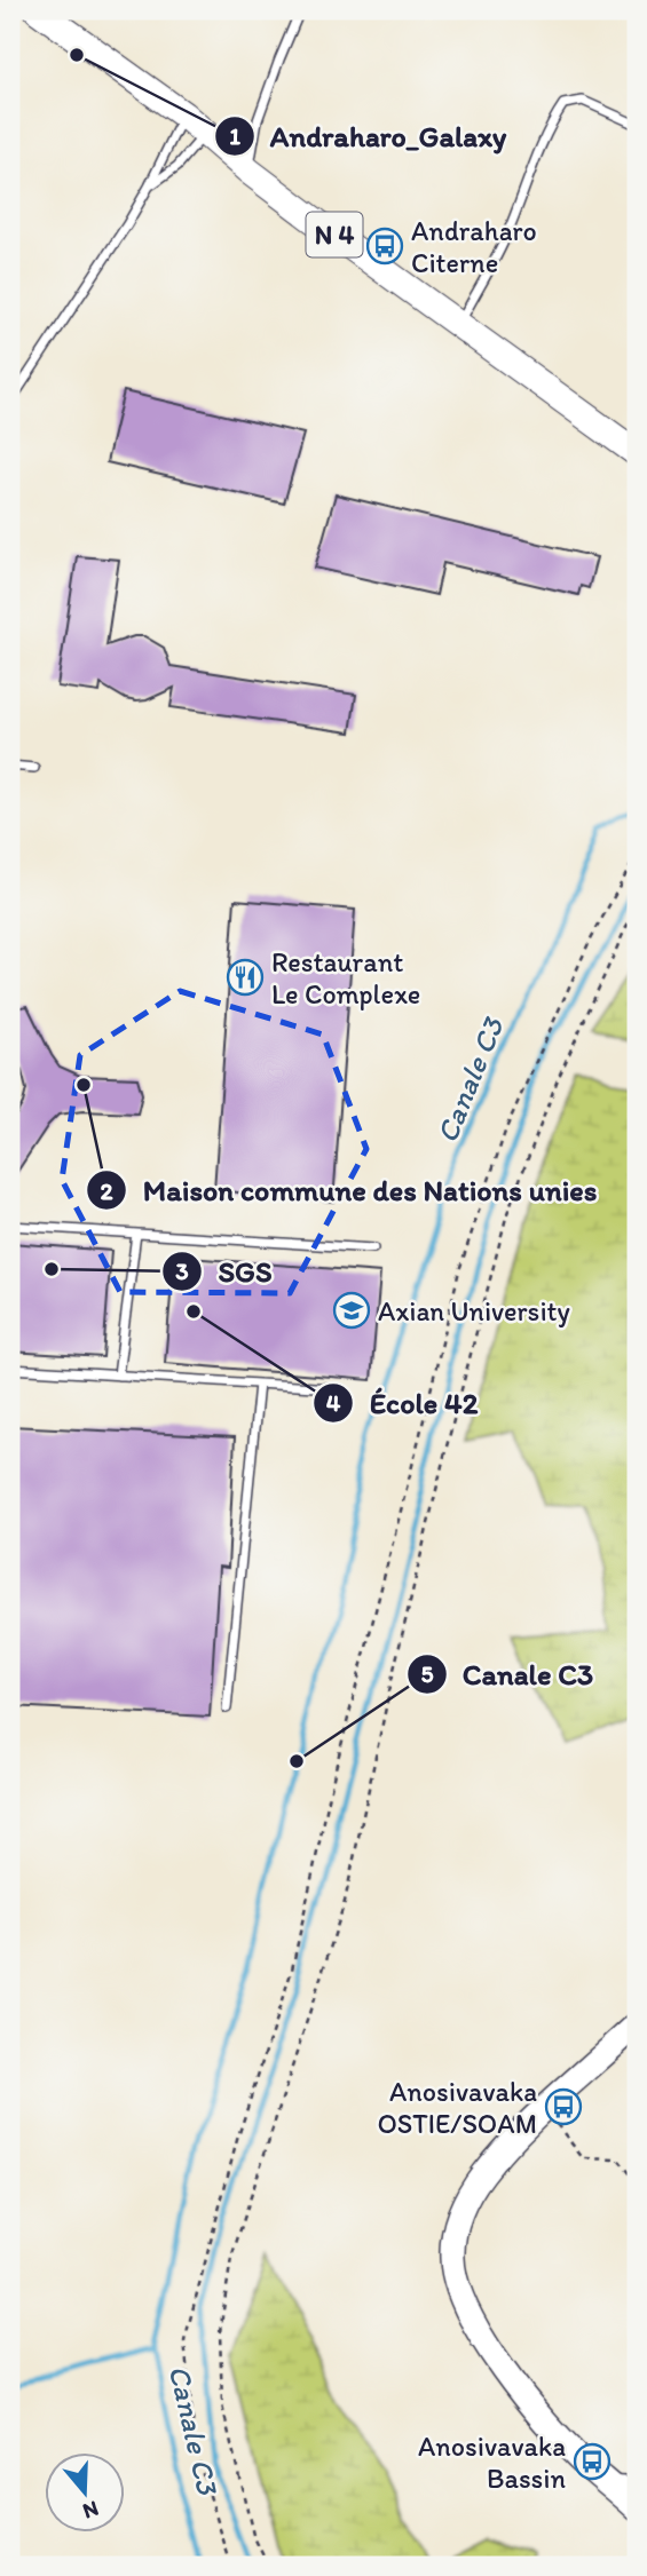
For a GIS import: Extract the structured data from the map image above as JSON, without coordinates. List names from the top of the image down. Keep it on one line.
{"streets":{"main road":["N 4"]},"water":["Canale C3"],"places":{"other":["Andraharo_Galaxy","Maison commune des Nations unies","SGS","École 42","Canale C3"],"bus stop":["Andraharo Citerne","Anosivavaka OSTIE/SOAM","Anosivavaka Bassin"],"restaurant":["Restaurant Le Complexe"],"school or university":["Axian University"]},"north":"bottom"}
